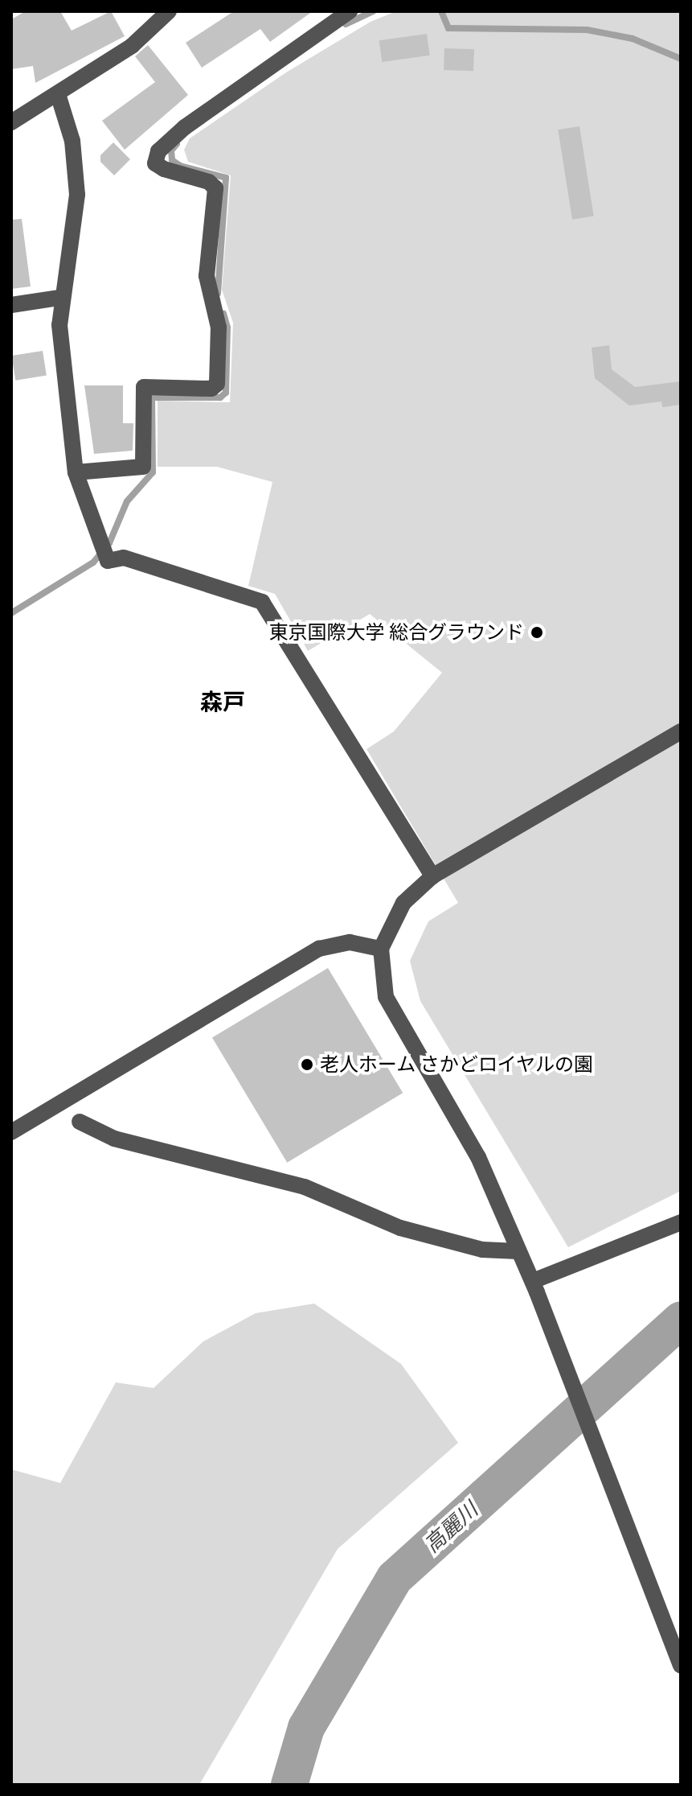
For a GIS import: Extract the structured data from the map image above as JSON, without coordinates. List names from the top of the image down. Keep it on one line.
{"districts":["森戸"],"water":["高麗川"],"places":["東京国際大学 総合グラウンド","老人ホーム さかどロイヤルの園"]}
